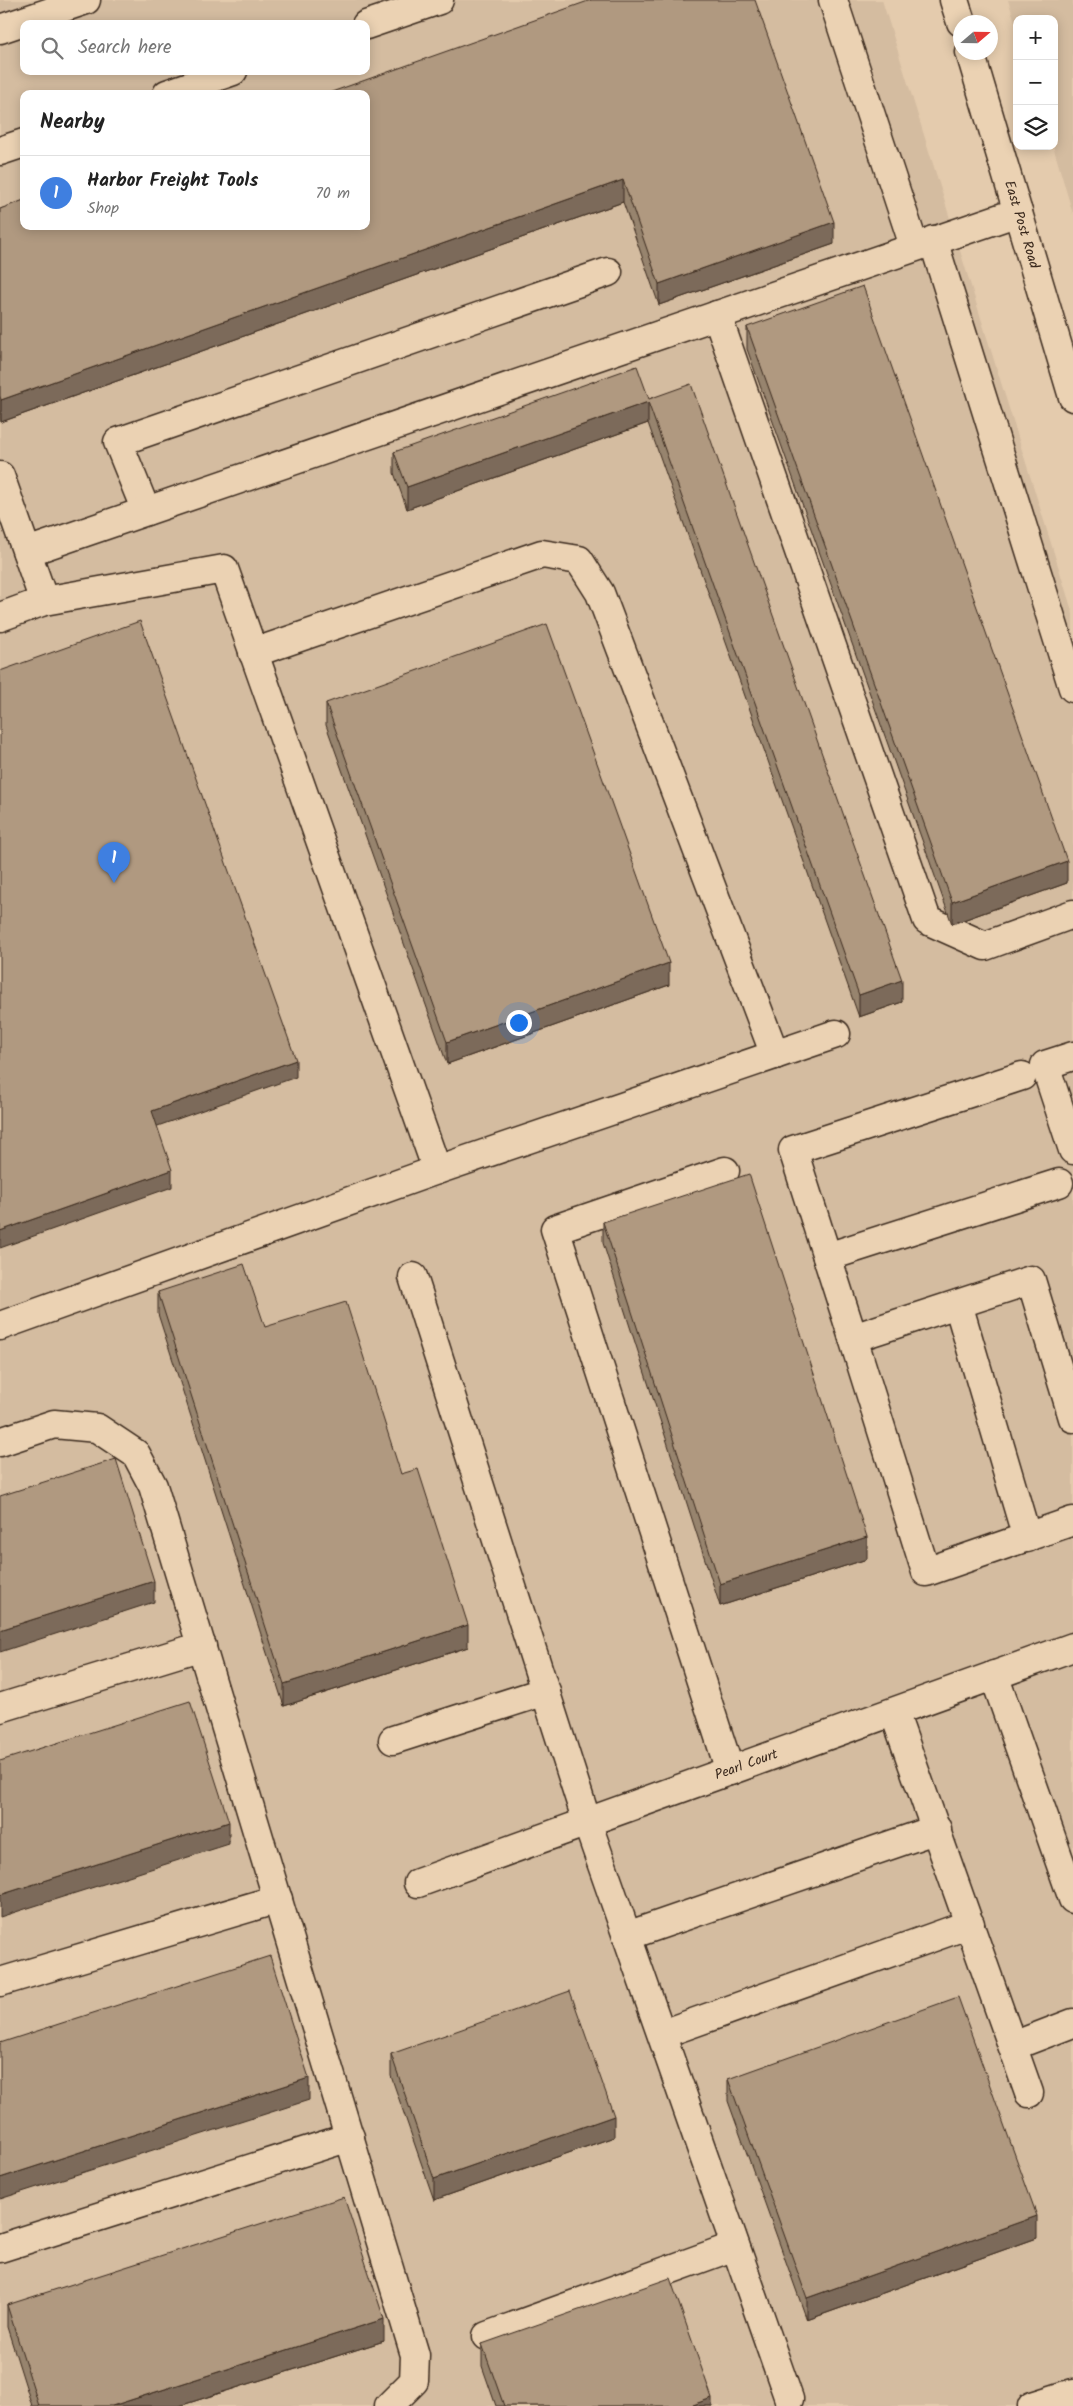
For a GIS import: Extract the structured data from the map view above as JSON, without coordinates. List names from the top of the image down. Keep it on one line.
{"streets":{"street":["East Post Road","Pearl Court"]},"north":"right","page":{"map_buttons":["+","−"],"search":"Search here","heading":"Nearby","list":[{"mark":"1","name":"Harbor Freight Tools","note":"Shop","value":"70 m"}],"pins":"1"}}
